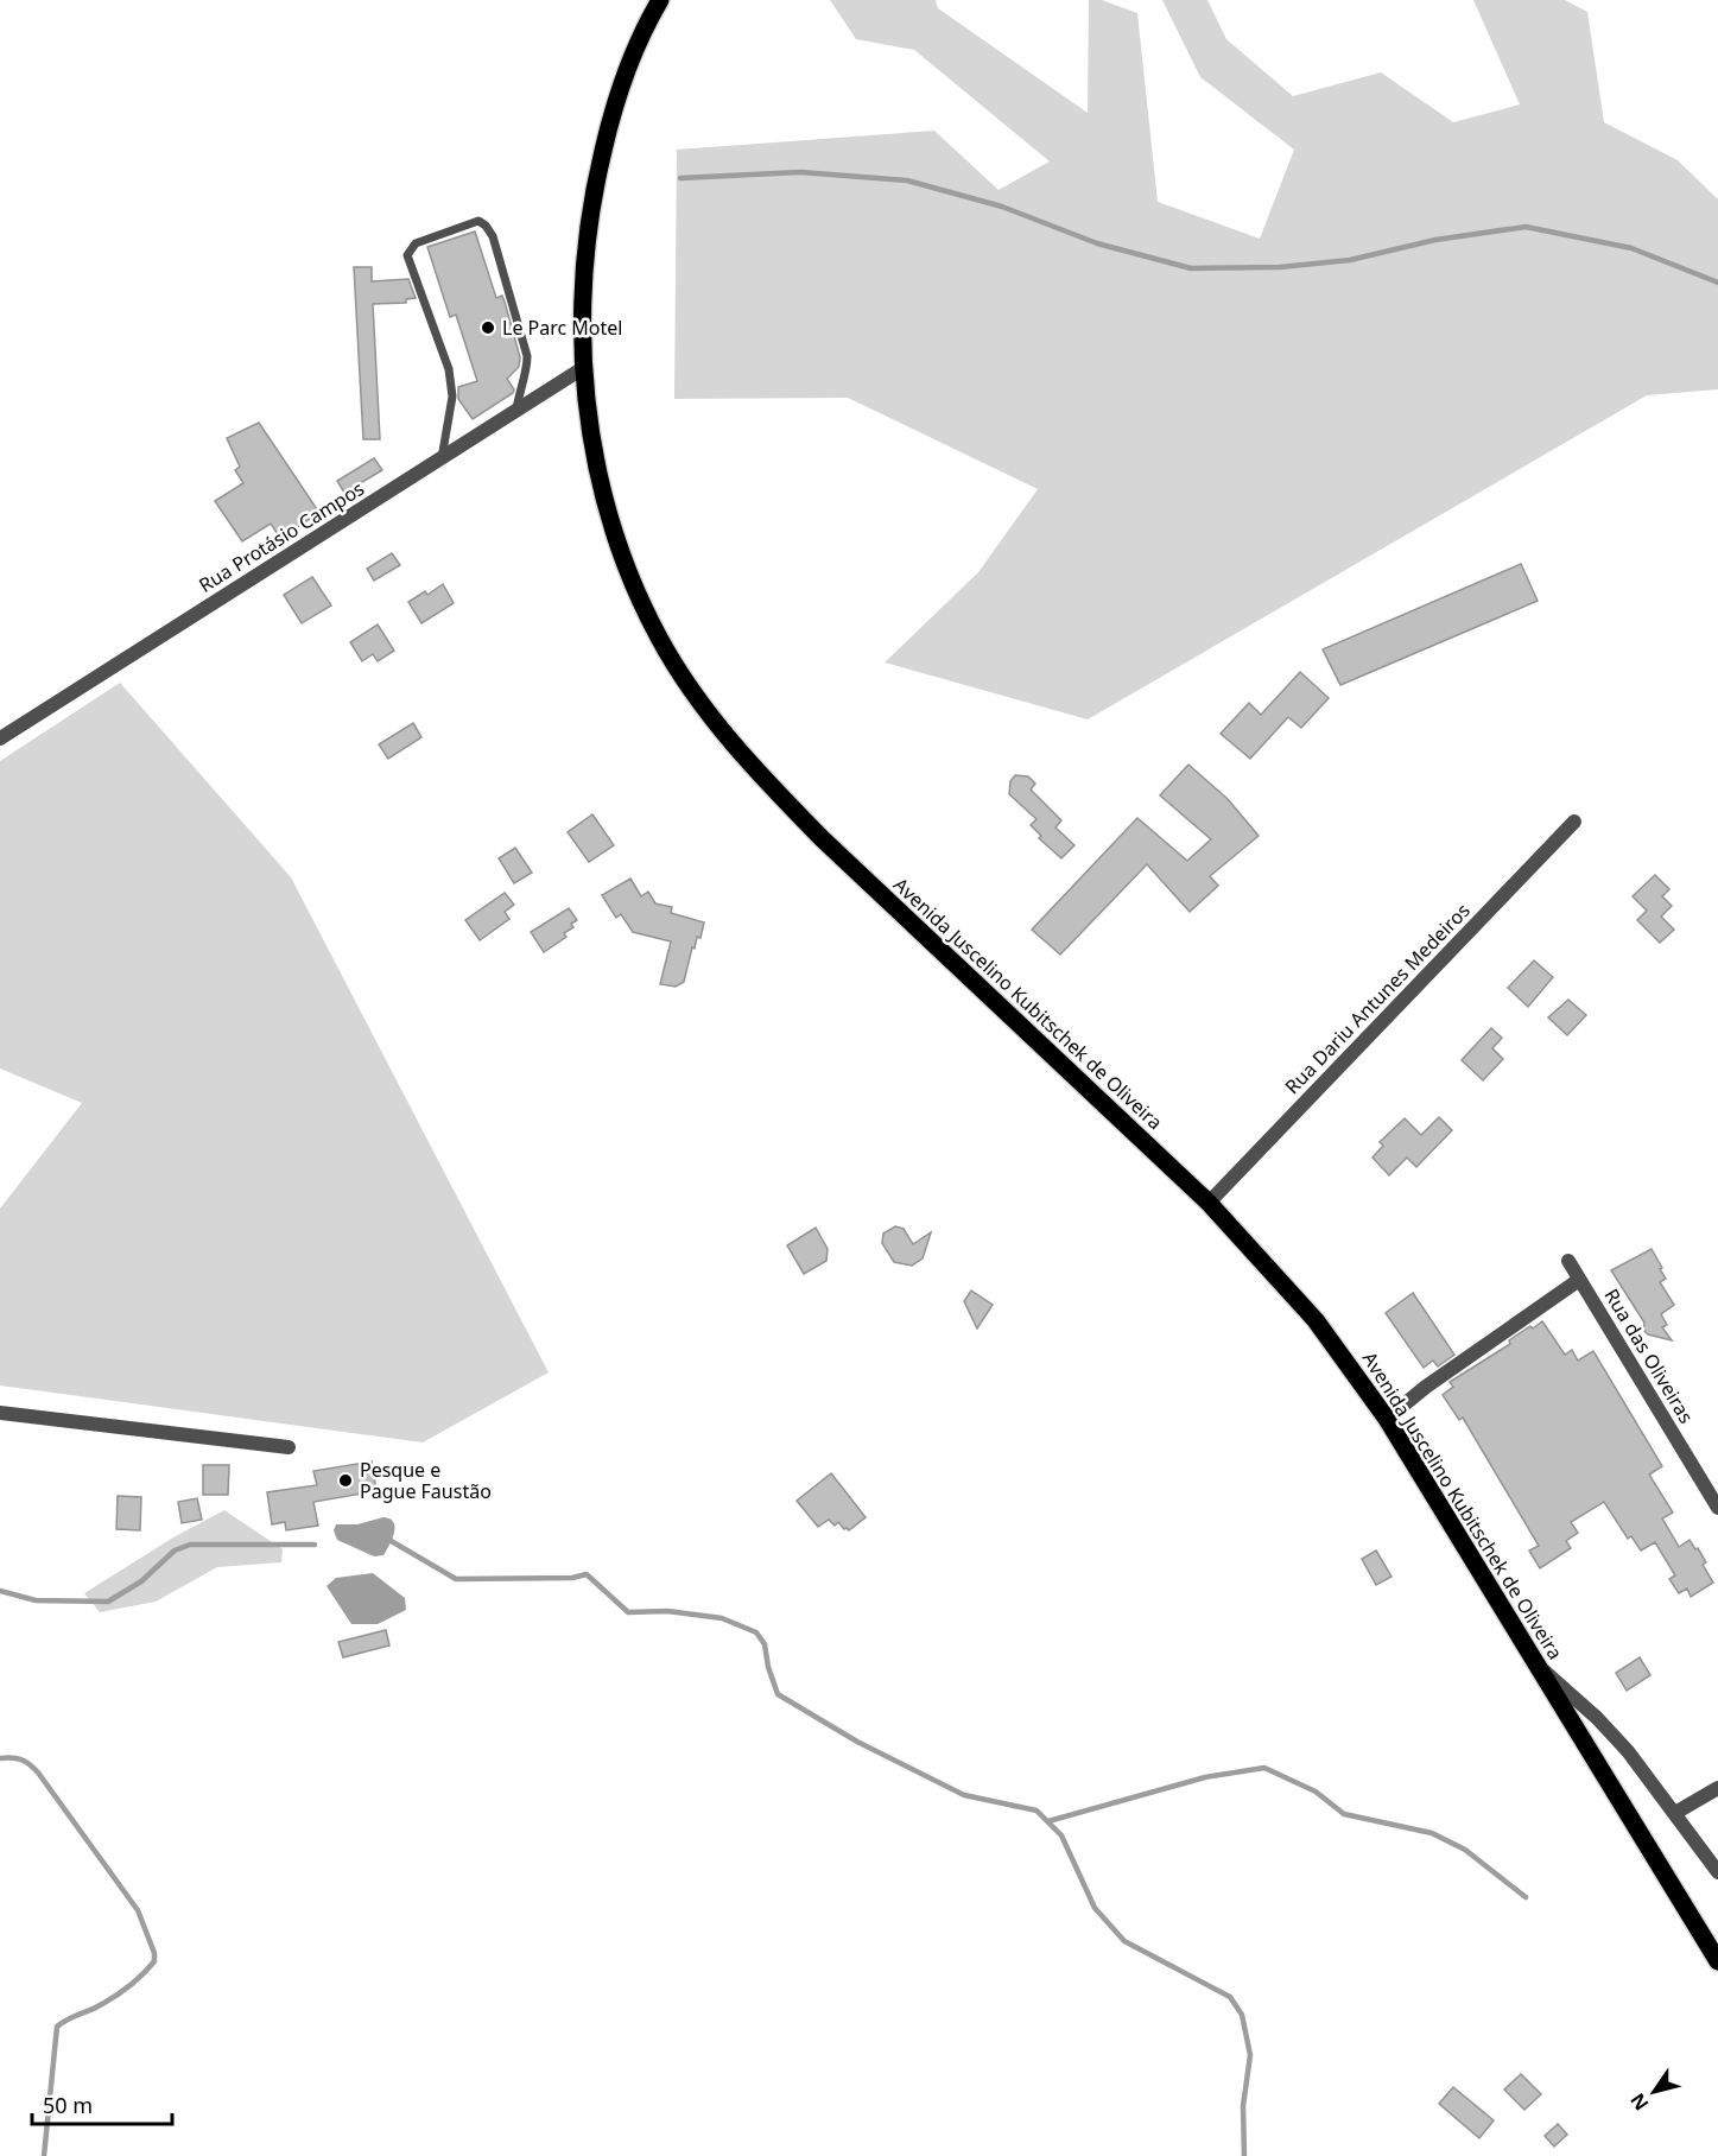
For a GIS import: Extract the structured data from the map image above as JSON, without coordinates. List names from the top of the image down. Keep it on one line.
{"streets":{"main road":["Avenida Juscelino Kubitschek de Oliveira"],"street":["Rua Protásio Campos","Rua Dariu Antunes Medeiros","Rua das Oliveiras"]},"crossings":[["Rua Protásio Campos","Avenida Juscelino Kubitschek de Oliveira"],["Rua Dariu Antunes Medeiros","Avenida Juscelino Kubitschek de Oliveira"]],"places":["Le Parc Motel","Pesque e Pague Faustão"],"scale_bar":"50 m","north":"bottom left"}
